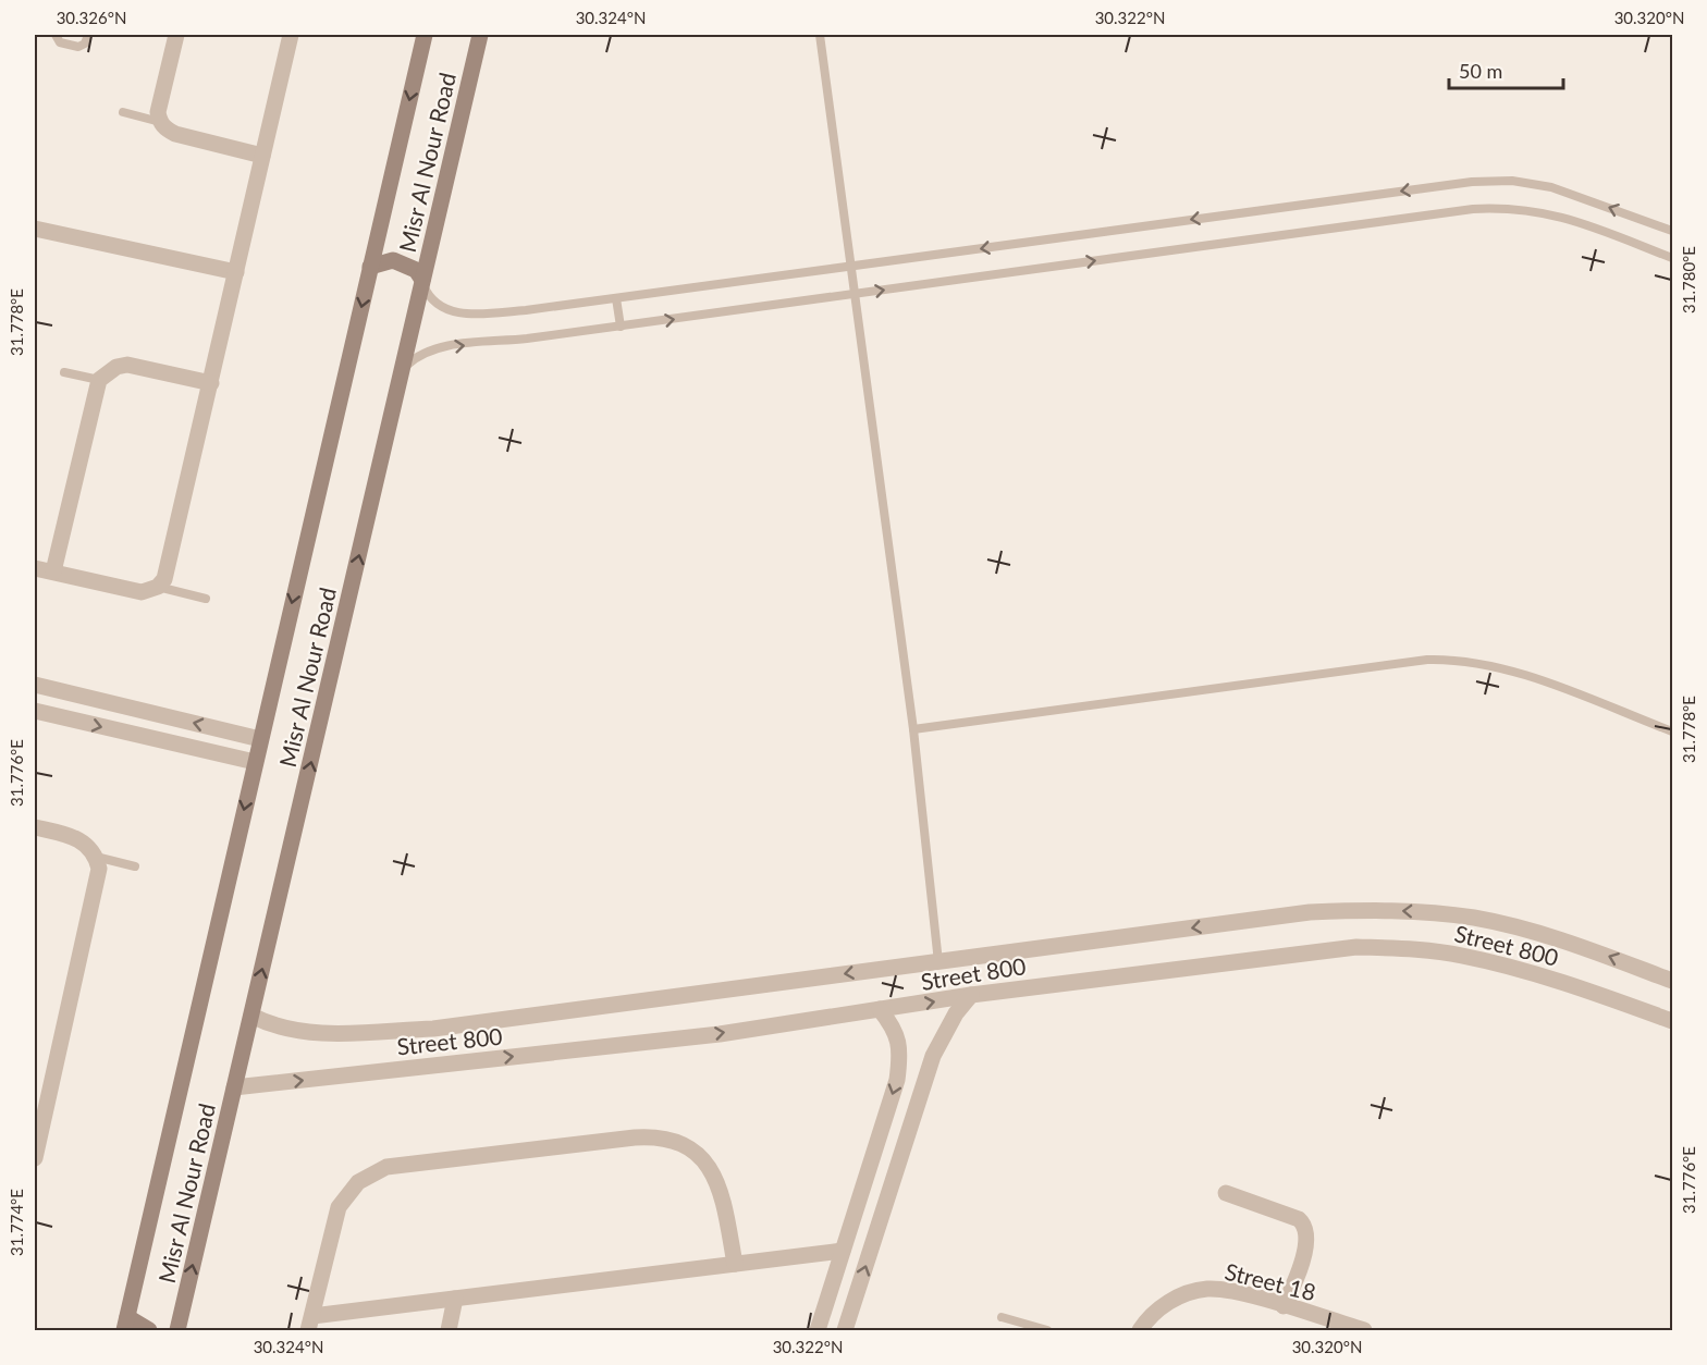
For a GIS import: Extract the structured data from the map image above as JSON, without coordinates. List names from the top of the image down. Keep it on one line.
{"streets":{"street":["Misr Al Nour Road","Street 800","Street 18"]},"crossings":[["Misr Al Nour Road","Street 800"]],"scale_bar":"50 m","coordinates":["30.326°N","30.324°N","30.322°N","30.320°N","31.780°E","31.778°E","31.776°E","31.774°E"]}
